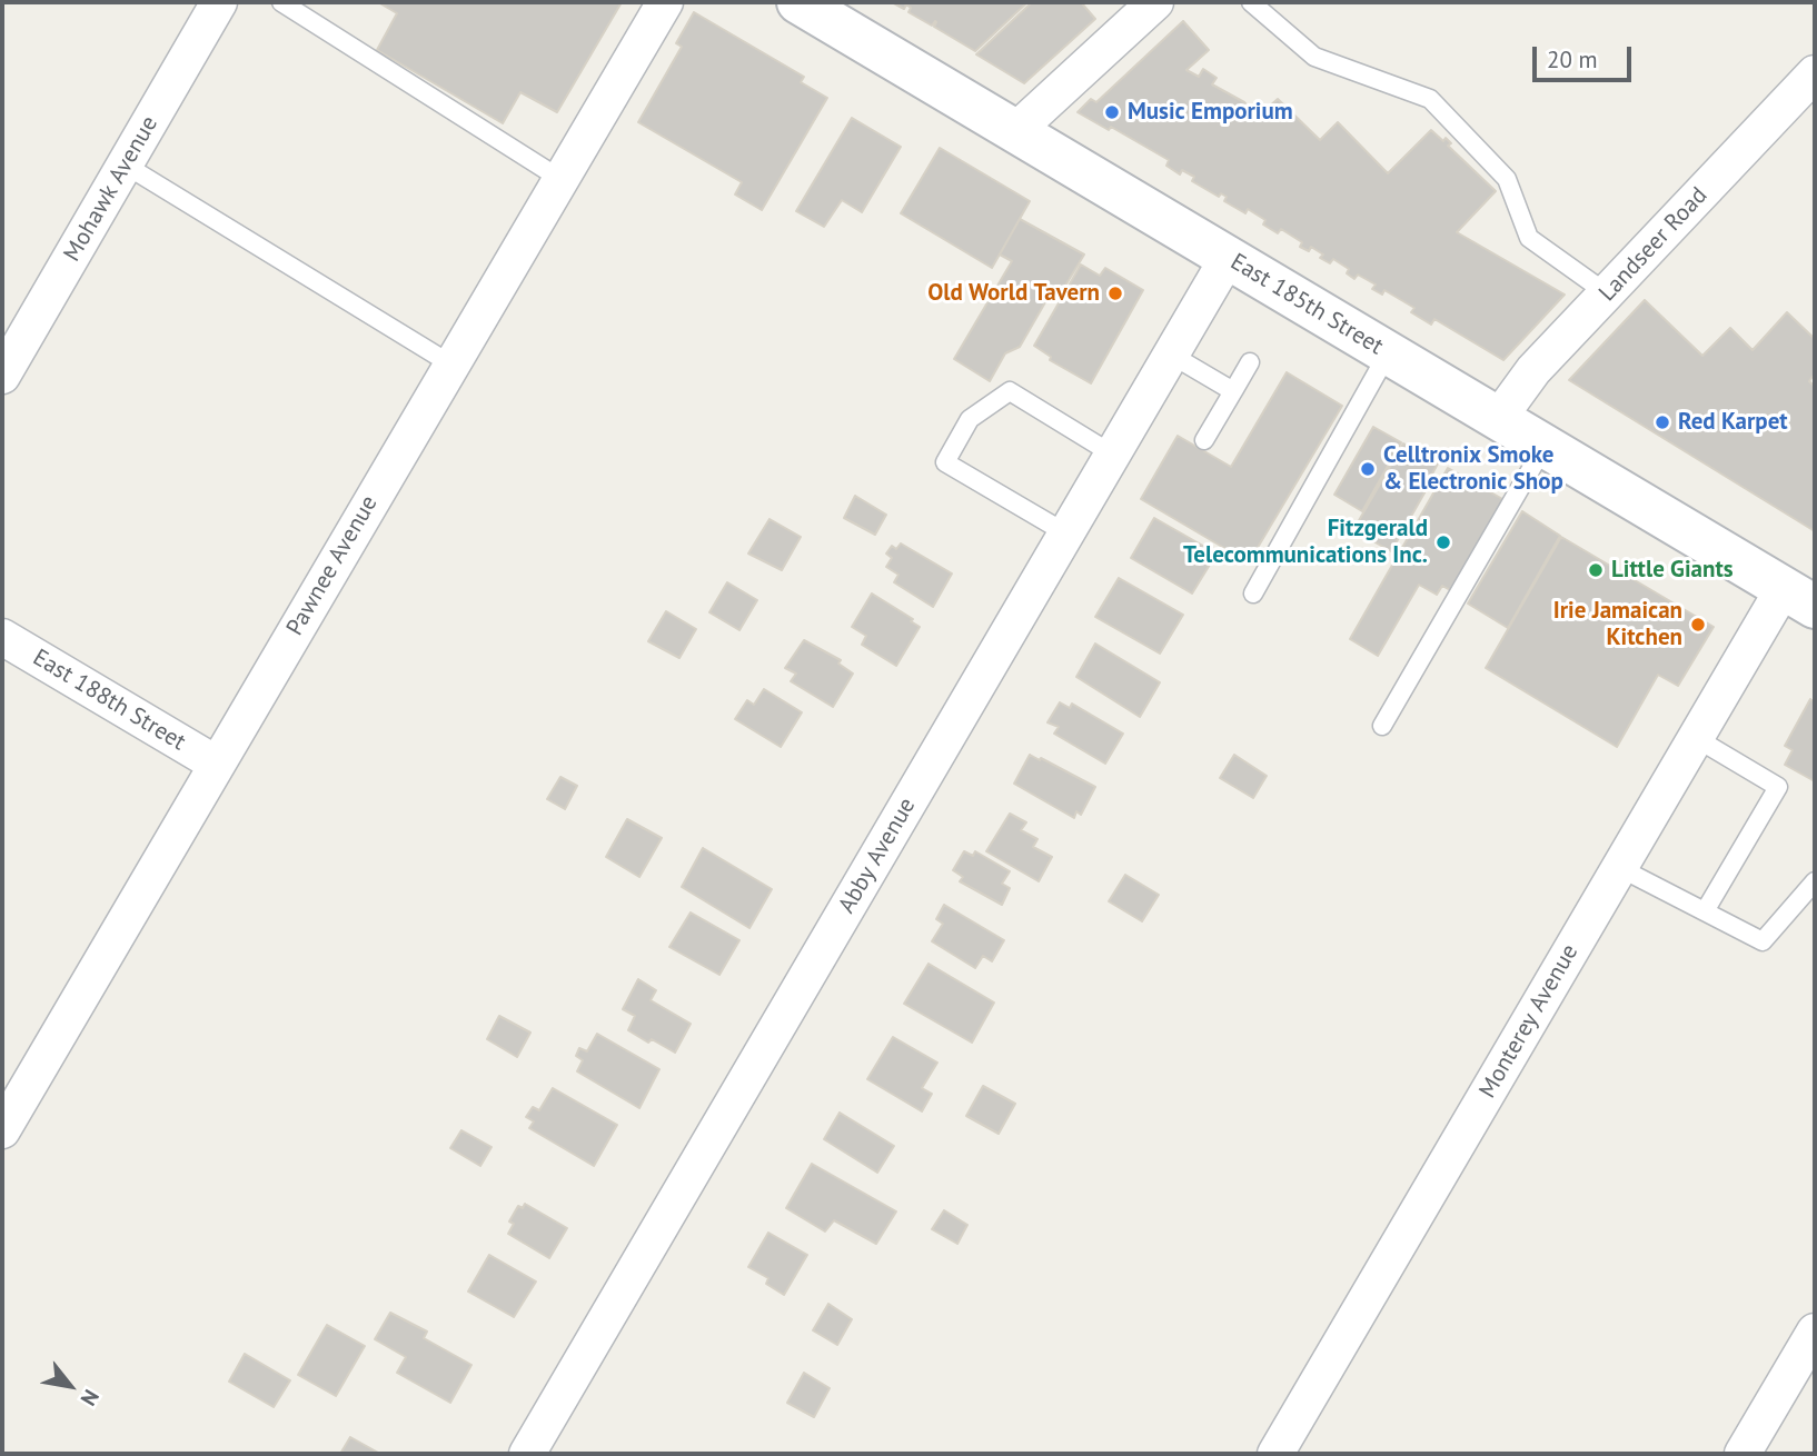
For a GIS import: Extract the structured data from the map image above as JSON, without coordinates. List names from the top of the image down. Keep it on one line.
{"streets":{"street":["Mohawk Avenue","Landseer Road","East 185th Street","Pawnee Avenue","East 188th Street","Abby Avenue","Monterey Avenue"]},"crossings":[["Landseer Road","East 185th Street"],["East 185th Street","Abby Avenue"],["East 185th Street","Monterey Avenue"],["Pawnee Avenue","East 188th Street"]],"places":["Music Emporium","Old World Tavern","Red Karpet","Celltronix Smoke & Electronic Shop","Fitzgerald Telecommunications Inc.","Little Giants","Irie Jamaican Kitchen"],"scale_bar":"20 m","north":"bottom right"}
